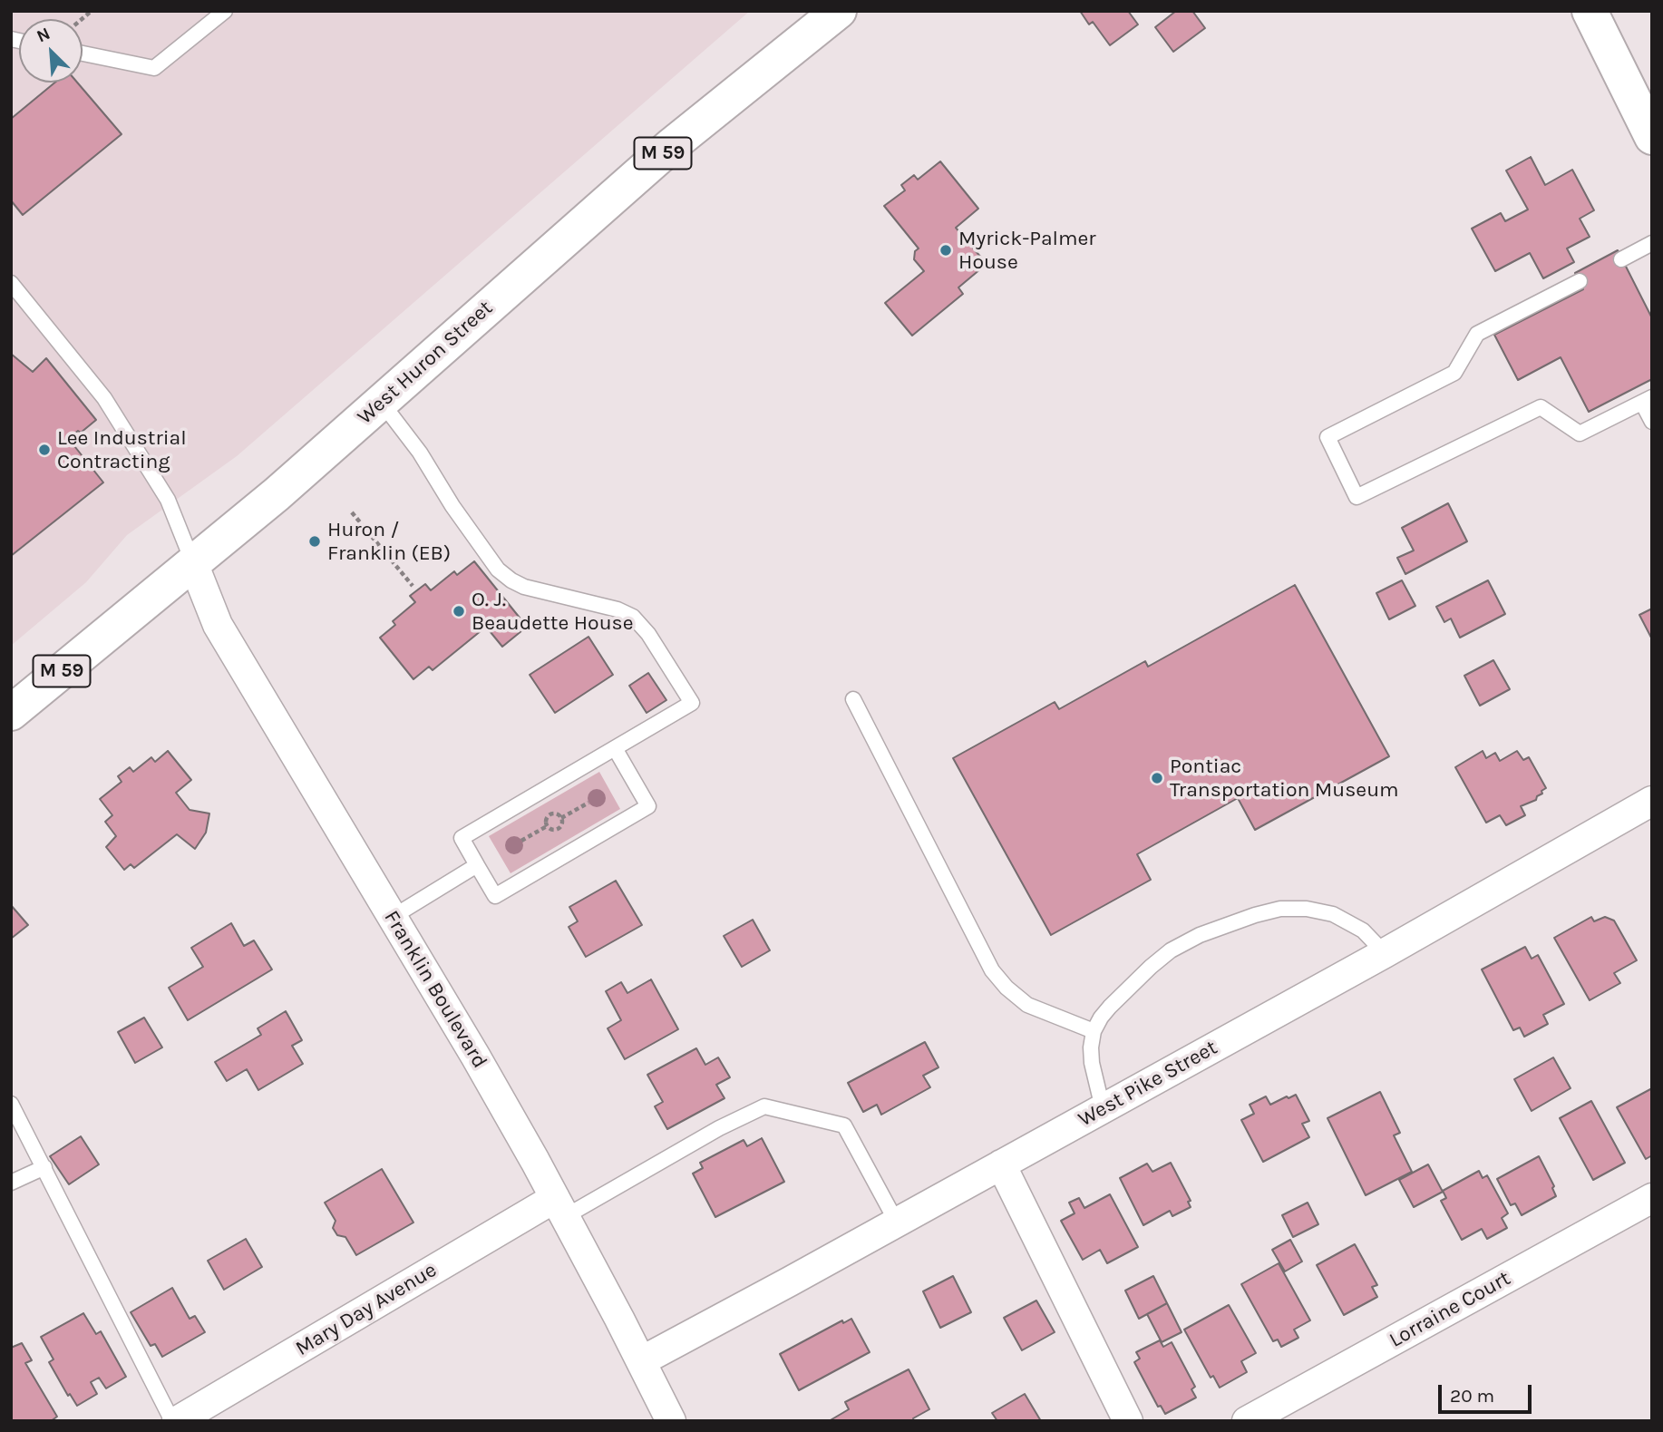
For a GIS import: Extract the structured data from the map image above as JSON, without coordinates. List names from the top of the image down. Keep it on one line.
{"streets":{"main road":["M 59","West Huron Street"],"street":["Franklin Boulevard","West Pike Street","Mary Day Avenue","Lorraine Court"]},"crossings":[["West Huron Street","Franklin Boulevard"],["Franklin Boulevard","West Pike Street"],["Franklin Boulevard","Mary Day Avenue"]],"places":["Myrick-Palmer House","Lee Industrial Contracting","Huron / Franklin (EB)","O. J. Beaudette House","Pontiac Transportation Museum"],"scale_bar":"20 m","north":"top left"}
